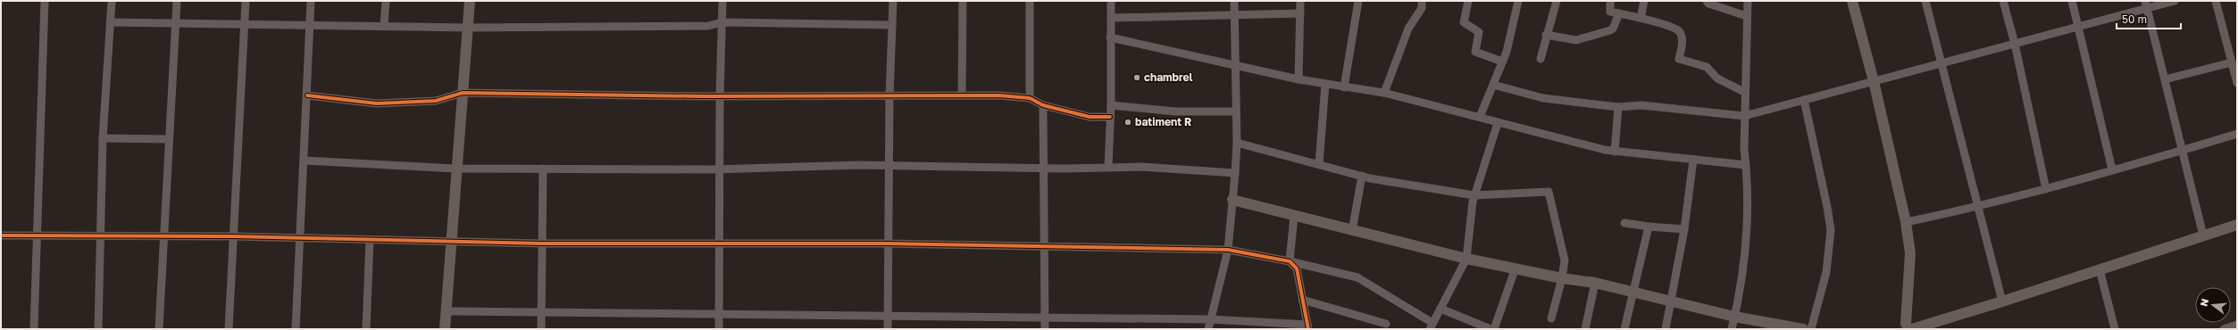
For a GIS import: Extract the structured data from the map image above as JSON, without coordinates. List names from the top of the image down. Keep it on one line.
{"places":["chambrel","batiment R"],"scale_bar":"50 m","north":"left"}
